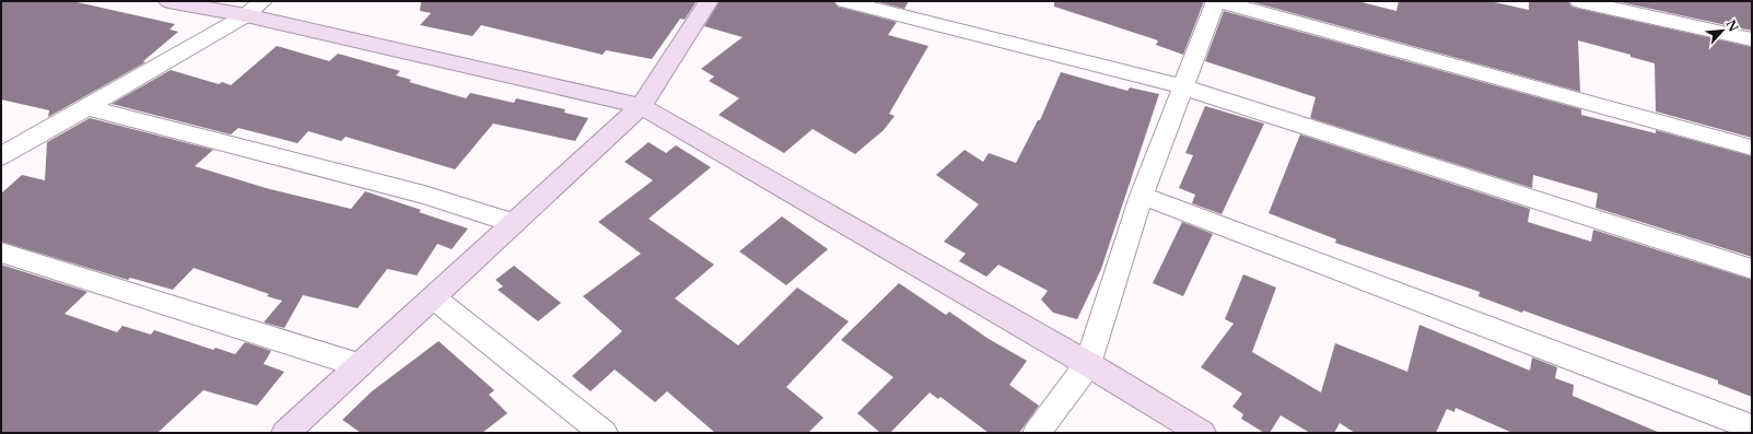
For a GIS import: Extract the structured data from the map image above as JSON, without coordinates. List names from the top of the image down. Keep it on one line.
{"north":"top right"}
